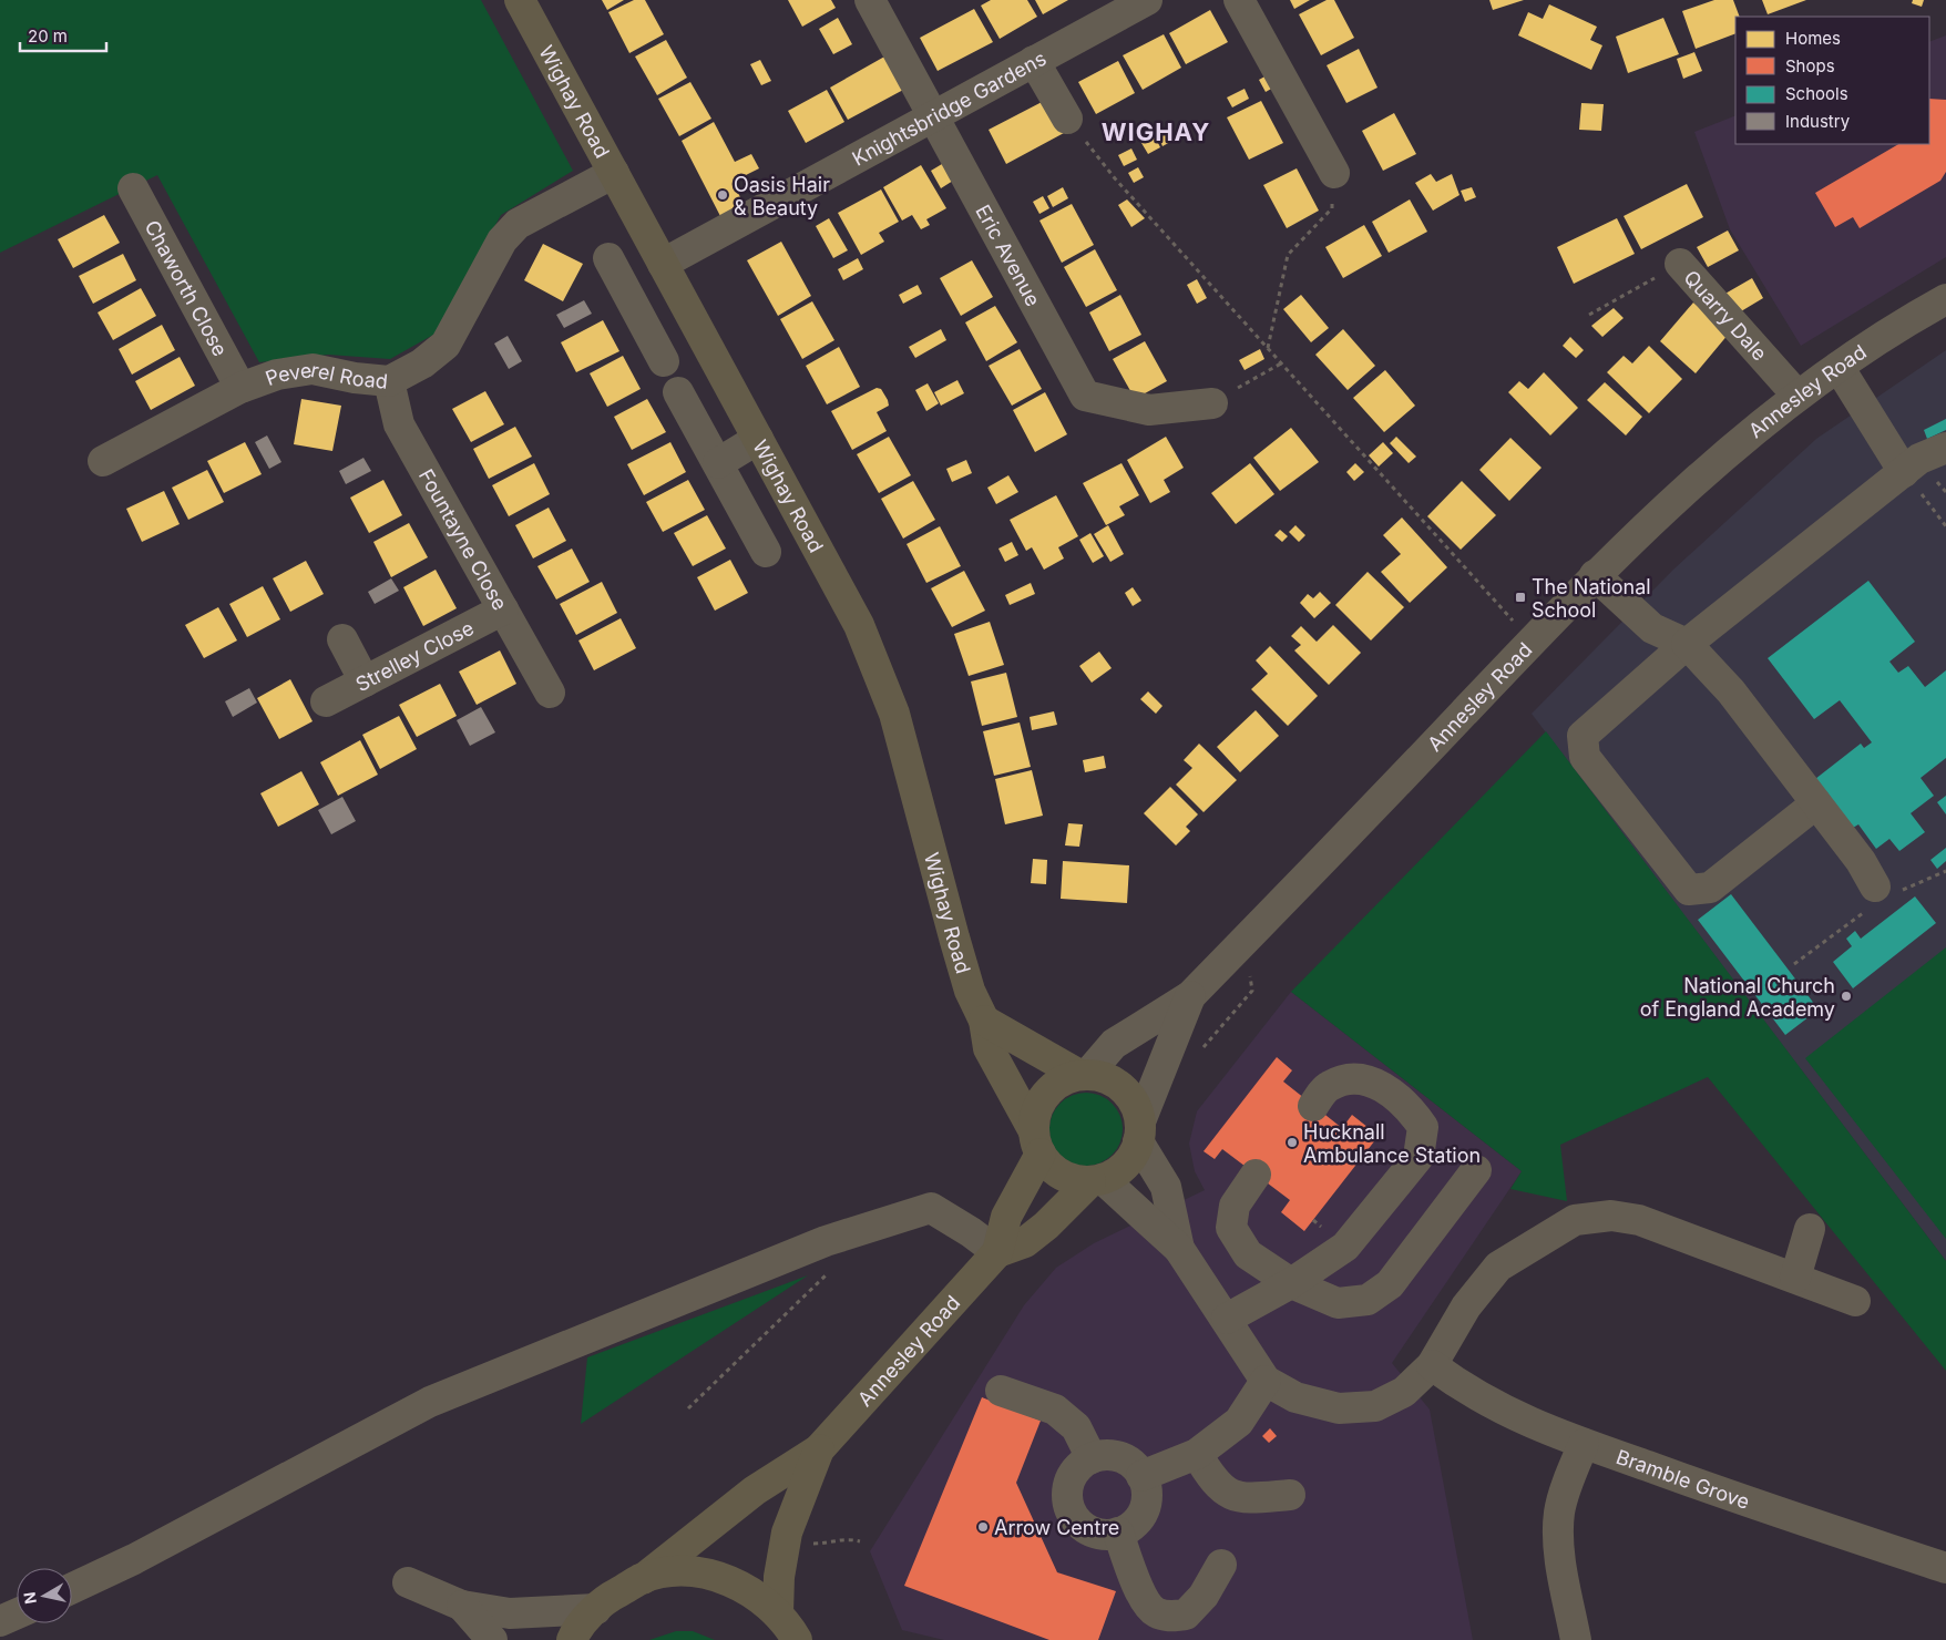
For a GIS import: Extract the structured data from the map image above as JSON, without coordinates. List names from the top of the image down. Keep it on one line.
{"streets":{"main road":["Wighay Road","Annesley Road"],"street":["Knightsbridge Gardens","Eric Avenue","Chaworth Close","Quarry Dale","Peverel Road","Fountayne Close","Strelley Close","Bramble Grove"]},"crossings":[["Wighay Road","Knightsbridge Gardens"],["Wighay Road","Peverel Road"],["Wighay Road","Annesley Road"],["Knightsbridge Gardens","Eric Avenue"],["Chaworth Close","Peverel Road"],["Quarry Dale","Annesley Road"],["Peverel Road","Fountayne Close"],["Fountayne Close","Strelley Close"]],"districts":["WIGHAY"],"places":{"other":["Oasis Hair & Beauty","National Church of England Academy","Hucknall Ambulance Station","Arrow Centre"],"transit":["The National School"]},"legend":["Homes","Shops","Schools","Industry"],"scale_bar":"20 m","north":"left"}
